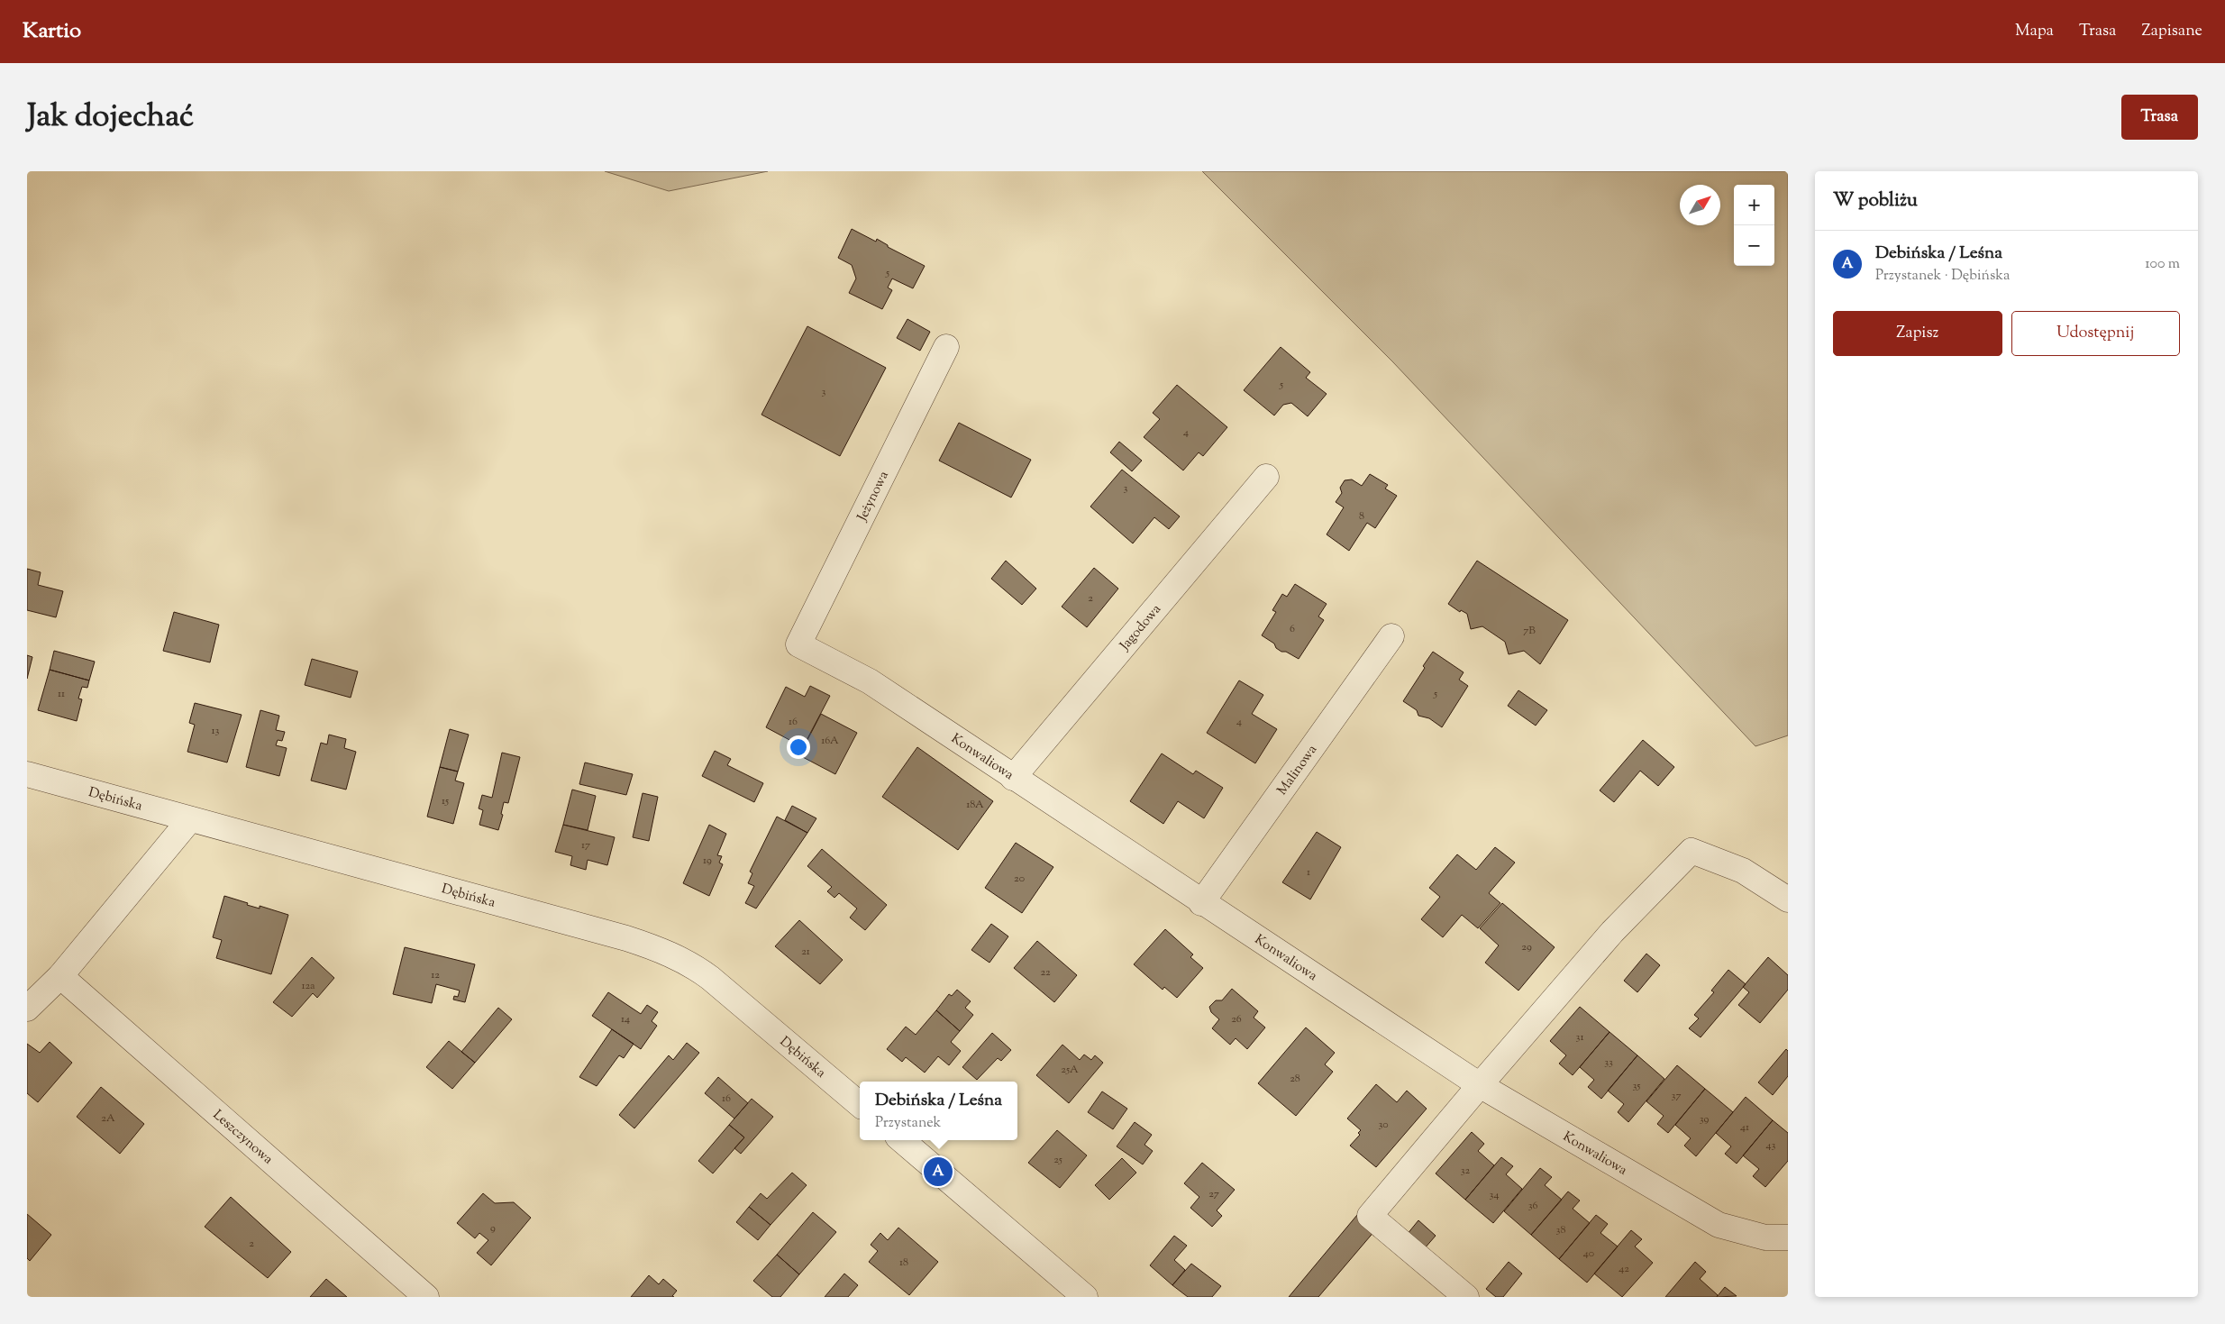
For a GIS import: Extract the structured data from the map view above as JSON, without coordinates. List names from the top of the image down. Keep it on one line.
{"streets":{"street":["Jeżynowa","Jagodowa","Konwaliowa","Malinowa","Dębińska","Leszczynowa"]},"crossings":[["Jeżynowa","Konwaliowa"],["Jagodowa","Konwaliowa"],["Konwaliowa","Malinowa"]],"house_numbers":["5","5","3","4","3","8","2","6","7B","11","5","16","4","13","16A","15","18A","17","19","1","20","29","21","22","12","12a","14","26","31","33","25A","28","35","37","16","2A","39","30","41","43","25","32","27","34","36","9","38","2","40","18","42"],"north":"top right","page":{"header":"Kartio","nav":["Mapa","Trasa","Zapisane"],"title":"Jak dojechać","buttons":["Trasa",["Zapisz","Udostępnij"]],"heading":"W pobliżu","map_buttons":["+","−"],"list":[{"mark":"A","name":"Debińska / Leśna","note":"Przystanek · Dębińska","value":"100 m"}],"popup":["Debińska / Leśna","Przystanek"],"pins":"A"}}
